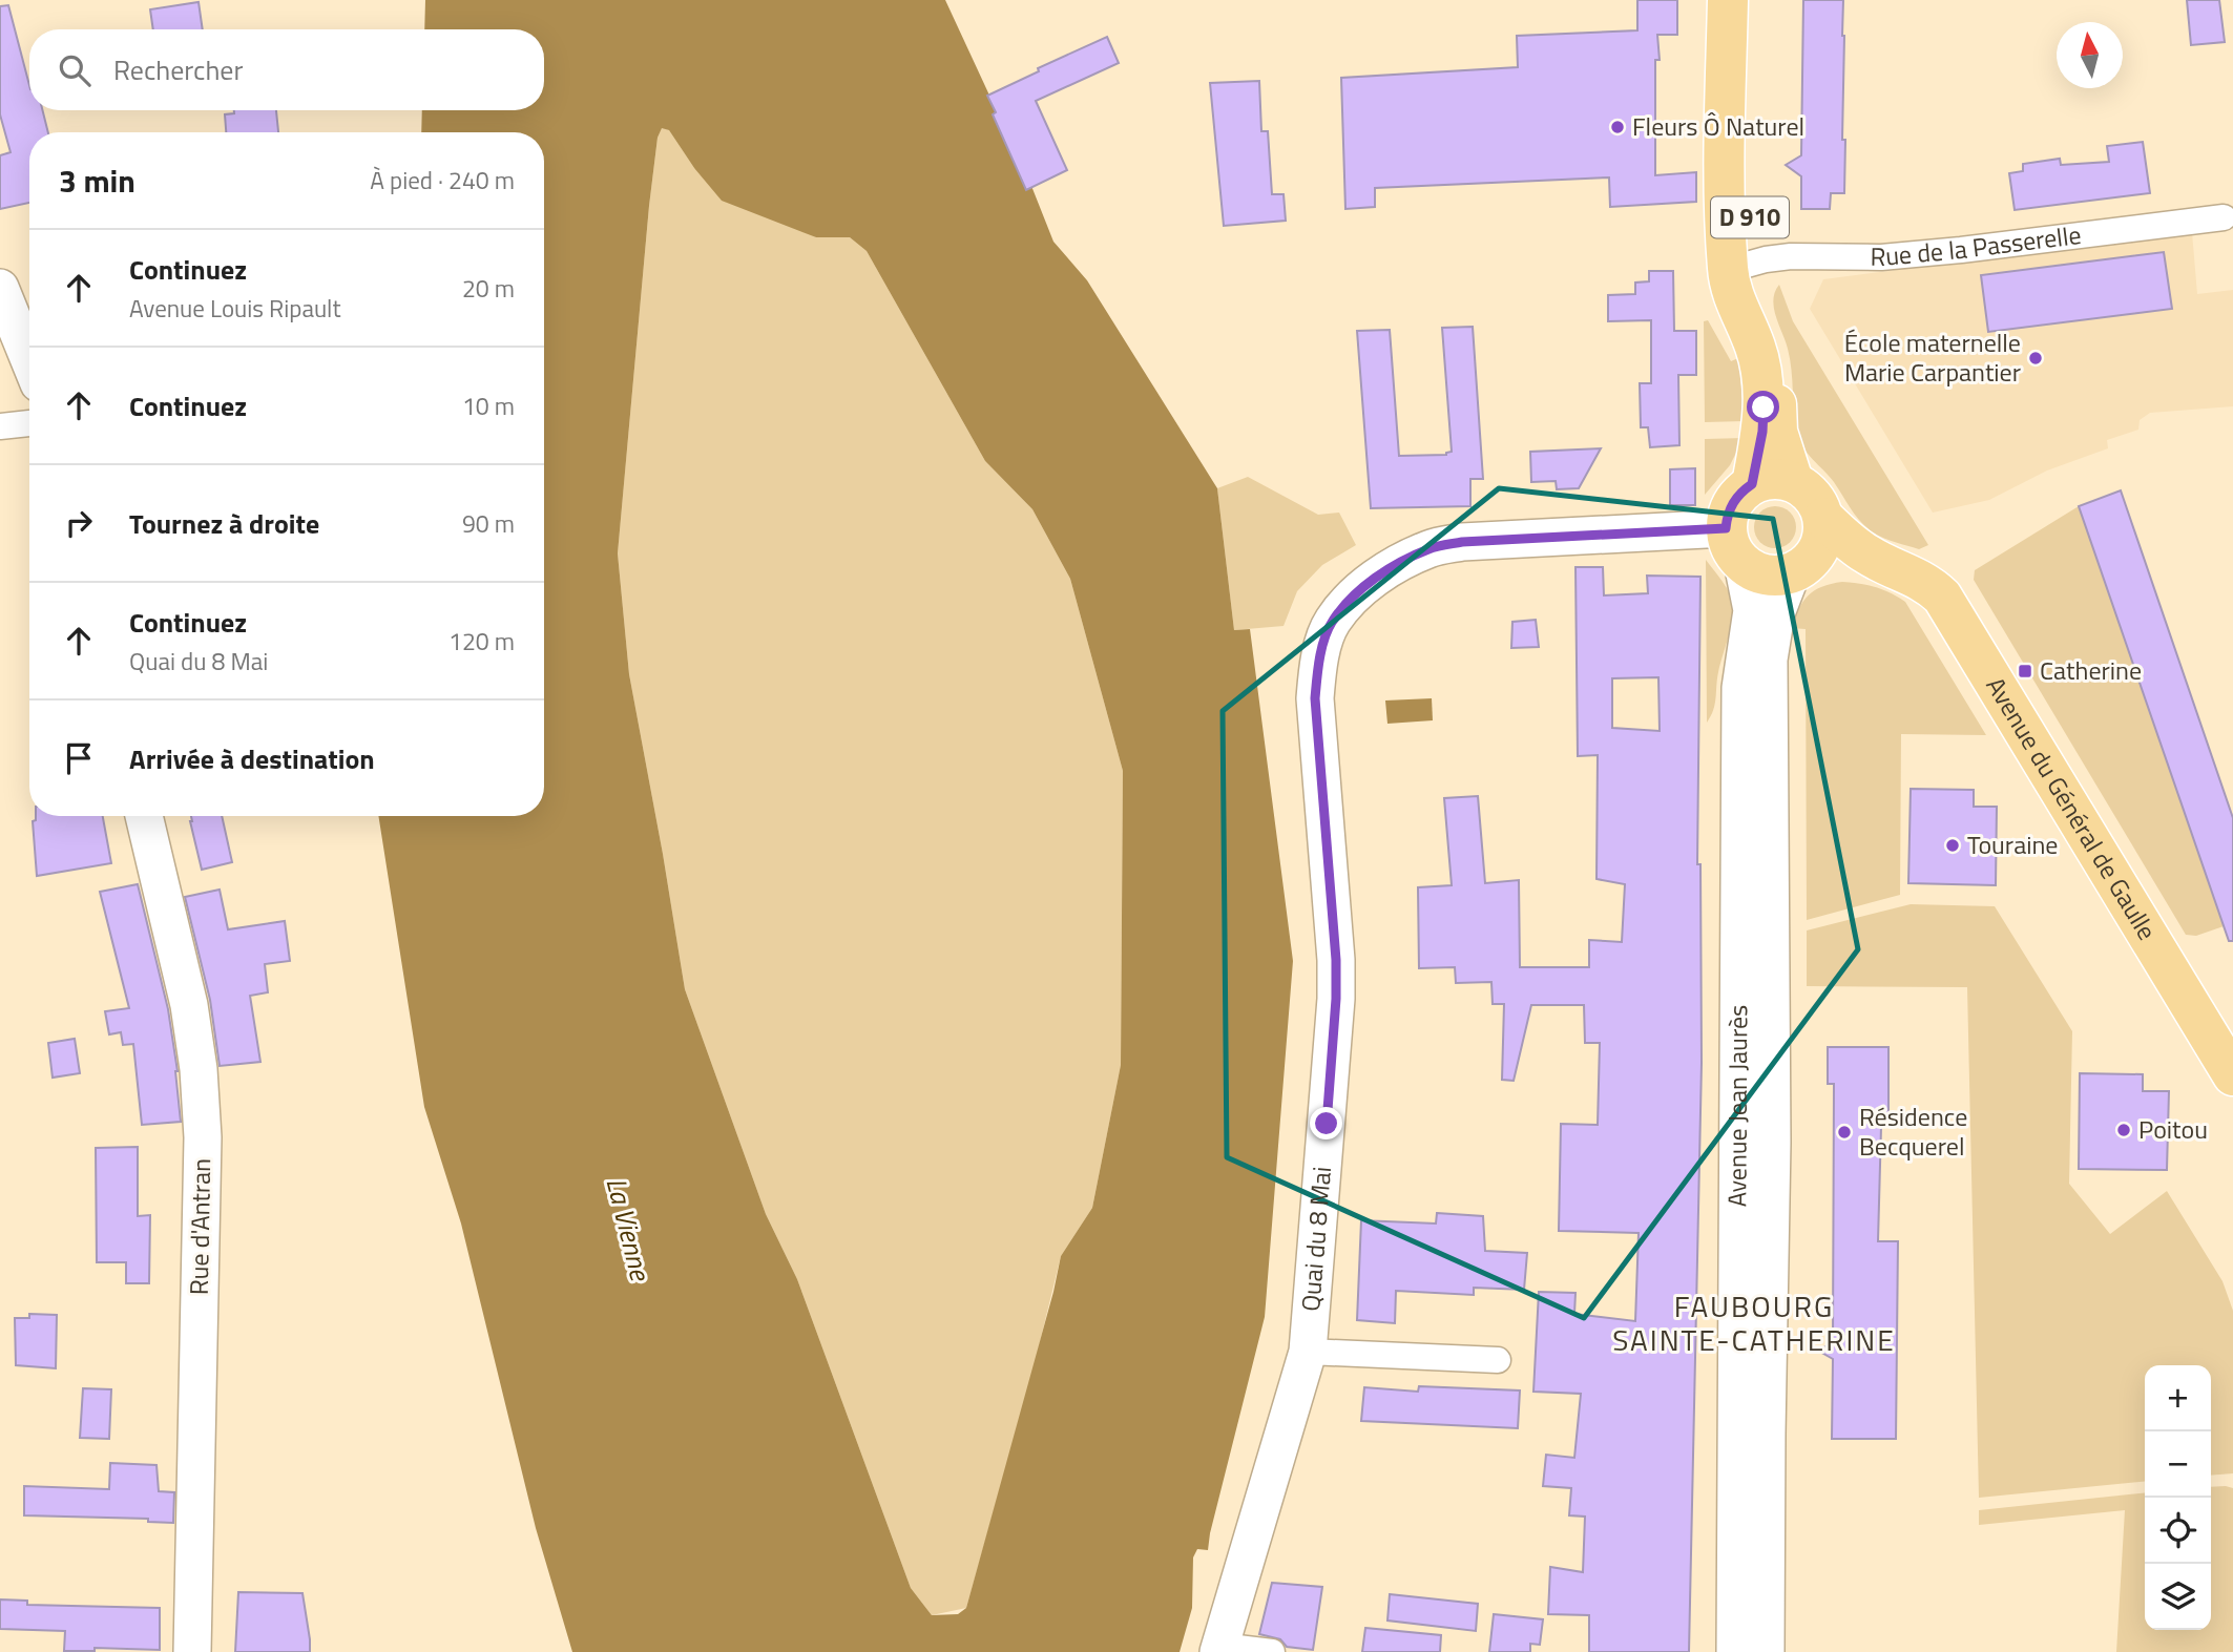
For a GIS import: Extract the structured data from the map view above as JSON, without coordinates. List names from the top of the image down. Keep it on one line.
{"streets":{"main road":["D 910","Avenue du Général de Gaulle"],"street":["Rue de la Passerelle","Avenue Jean Jaurès","Rue d'Antran","Quai du 8 Mai"]},"crossings":[["D 910","Rue de la Passerelle"],["D 910","Avenue du Général de Gaulle"],["D 910","Avenue Jean Jaurès"],["D 910","Quai du 8 Mai"],["Avenue du Général de Gaulle","Avenue Jean Jaurès"],["Avenue du Général de Gaulle","Quai du 8 Mai"],["Avenue Jean Jaurès","Quai du 8 Mai"]],"districts":["FAUBOURG SAINTE-CATHERINE"],"water":["La Vienne"],"places":{"other":["Fleurs Ô Naturel","École maternelle Marie Carpantier","Touraine","Poitou","Résidence Becquerel"],"transit":["Catherine"]},"north":"top","page":{"search":"Rechercher","heading":["3 min","À pied · 240 m"],"list":[["Continuez","Avenue Louis Ripault","20 m"],["Continuez","10 m"],["Tournez à droite","90 m"],["Continuez","Quai du 8 Mai","120 m"],"Arrivée à destination"],"map_buttons":["+","−"]}}
